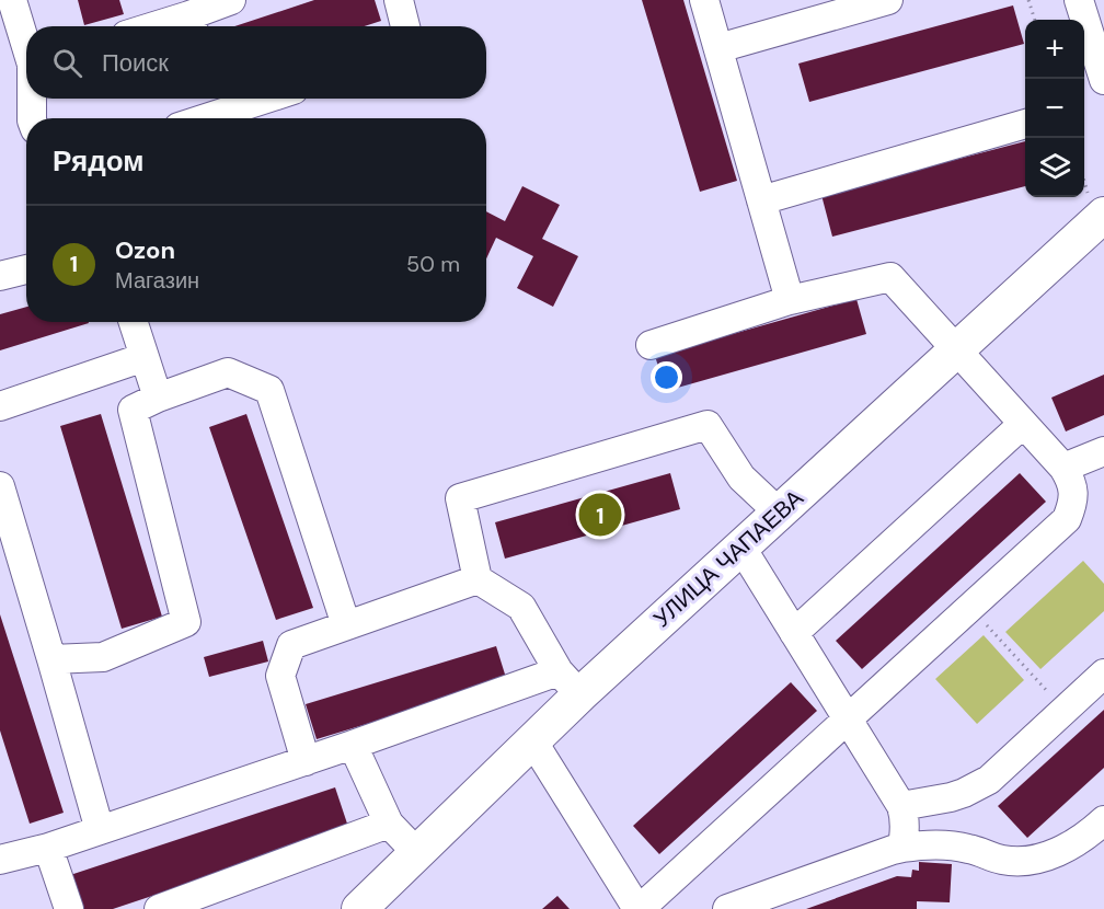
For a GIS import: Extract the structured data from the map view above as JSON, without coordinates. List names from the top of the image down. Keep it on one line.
{"streets":{"main road":["УЛИЦА ЧАПАЕВА"]},"page":{"map_buttons":["+","−"],"search":"Поиск","heading":"Рядом","list":[{"mark":"1","name":"Ozon","note":"Магазин","value":"50 m"}],"pins":"1"}}
